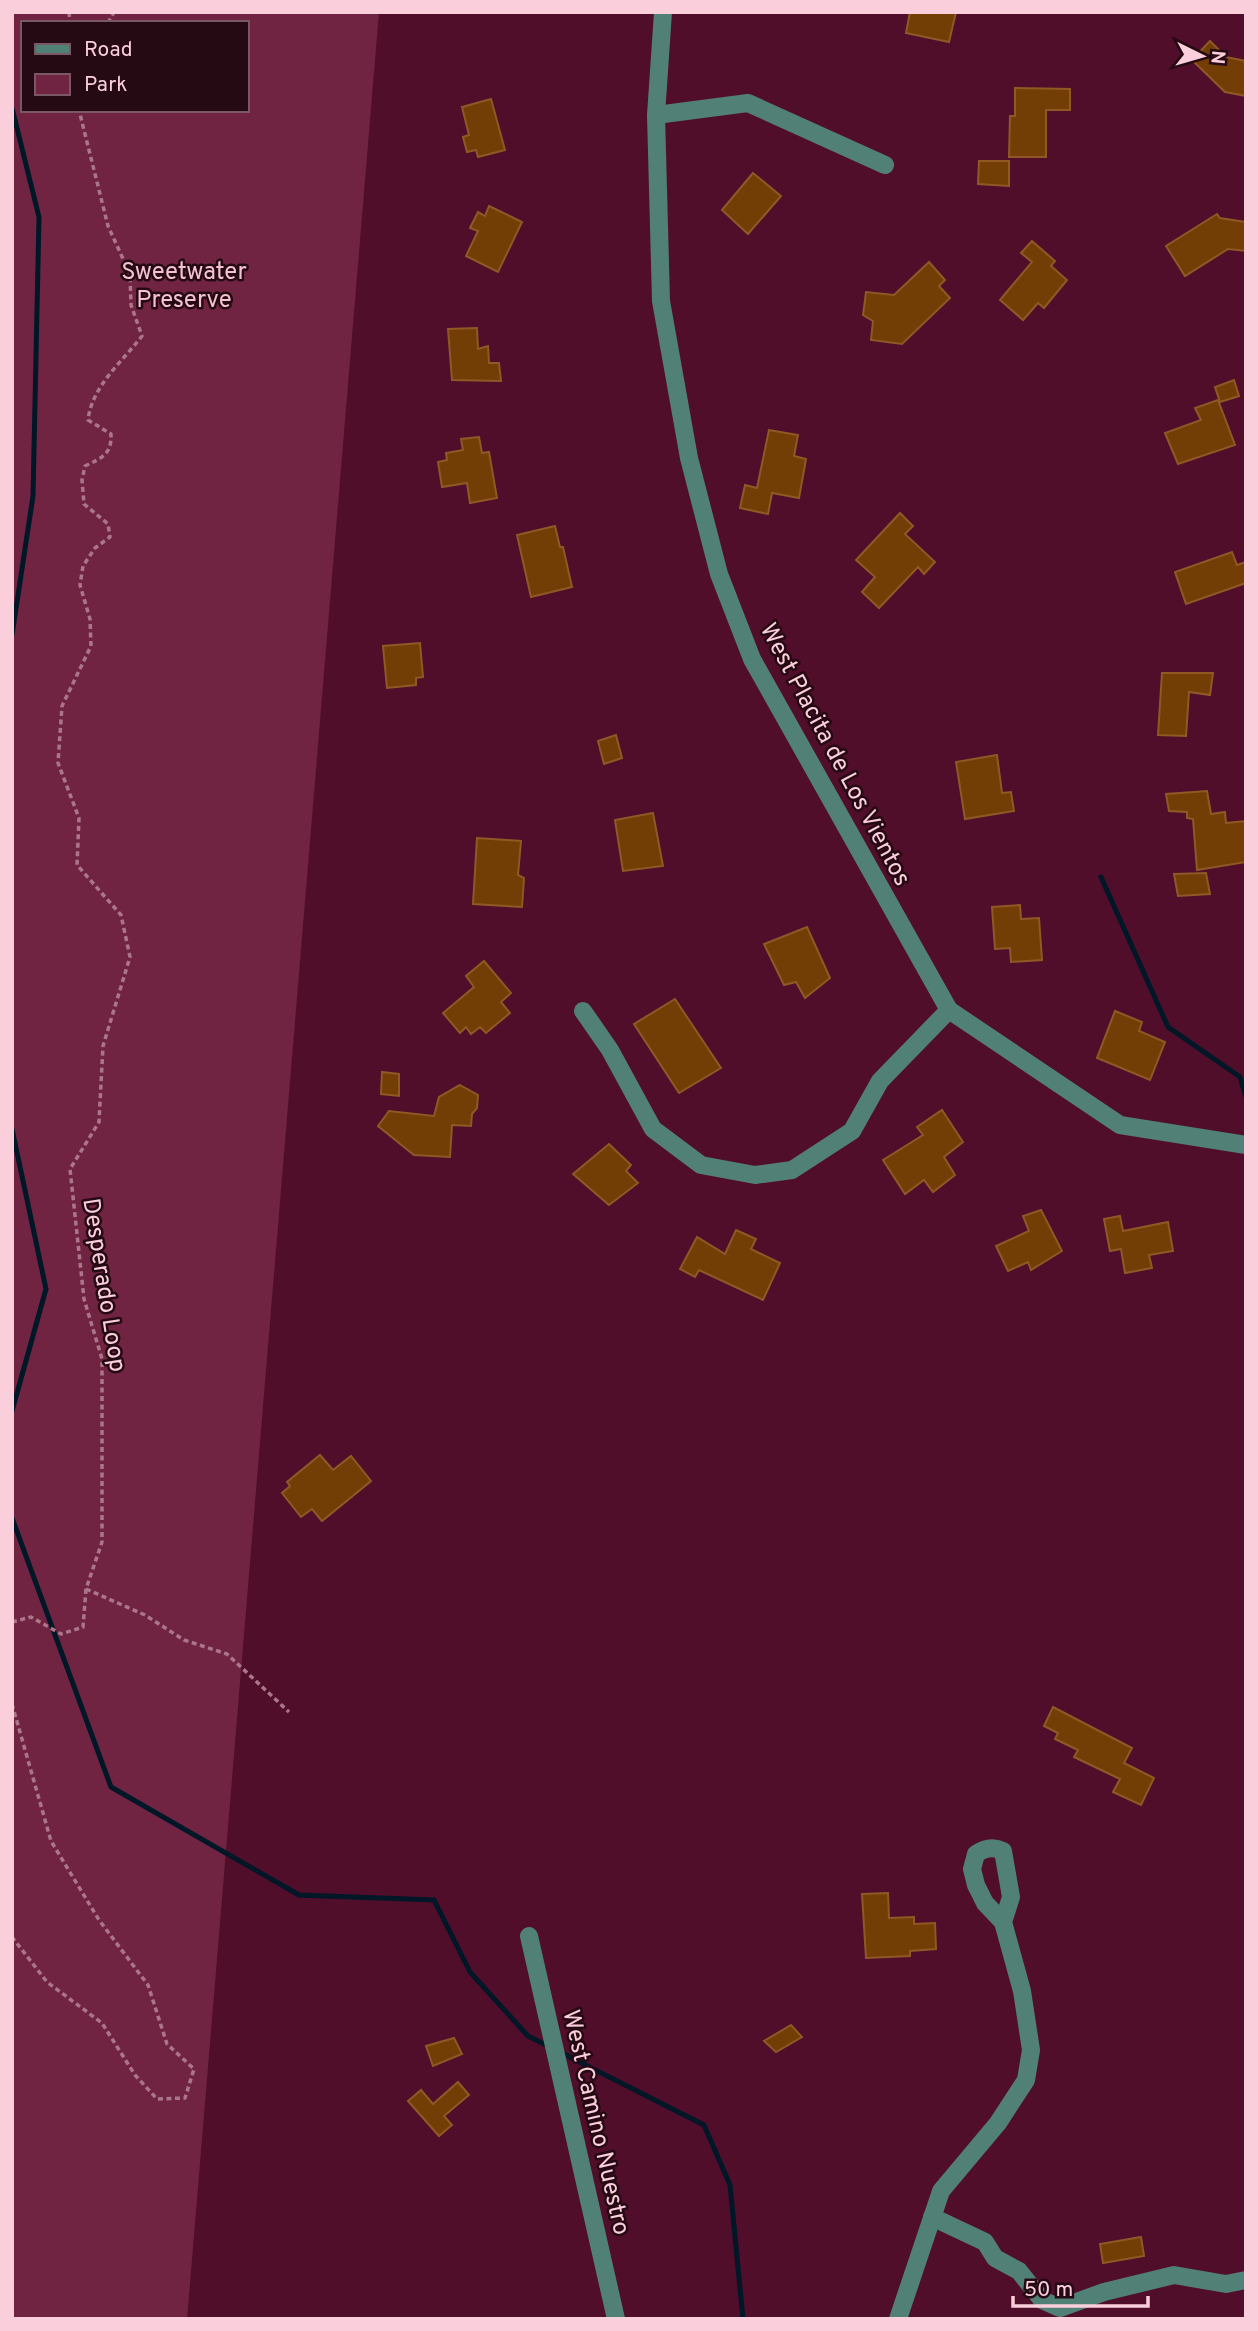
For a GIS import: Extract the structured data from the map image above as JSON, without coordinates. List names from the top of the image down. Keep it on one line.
{"streets":{"street":["West Placita de Los Vientos","West Camino Nuestro"],"path":["Desperado Loop"]},"parks":["Sweetwater Preserve"],"legend":["Road","Park"],"scale_bar":"50 m","north":"right"}
